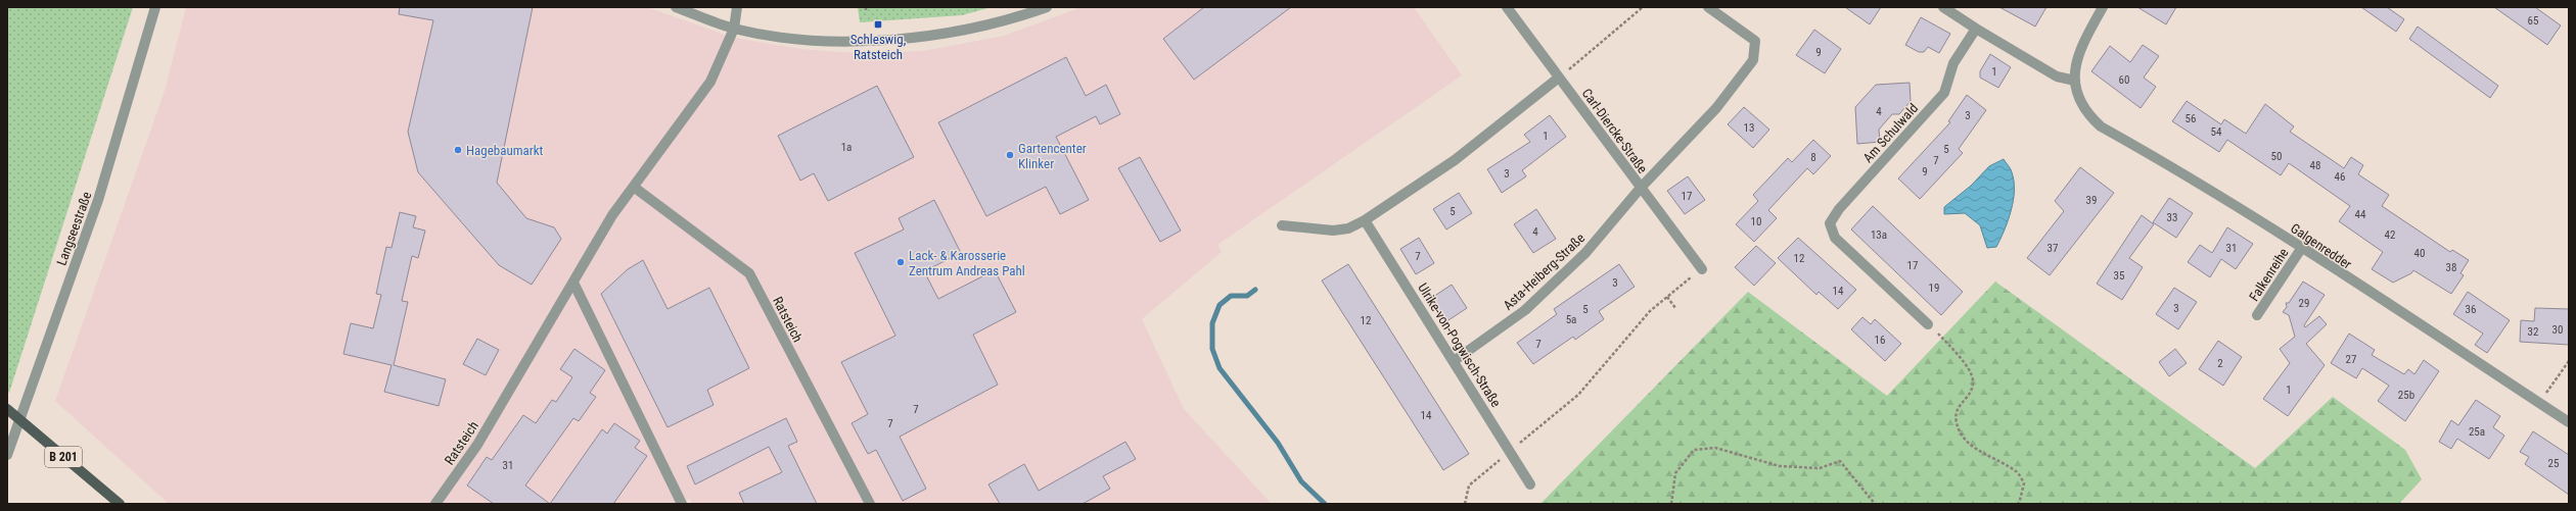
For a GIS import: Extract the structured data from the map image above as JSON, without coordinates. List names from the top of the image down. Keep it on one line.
{"streets":{"main road":["B 201"],"street":["Carl-Diercke-Straße","Am Schulwald","Langseestraße","Galgenredder","Asta-Heiberg-Straße","Falkenreihe","Ratsteich","Ulrike-von-Pogwisch-Straße"]},"crossings":[["Carl-Diercke-Straße","Asta-Heiberg-Straße"],["Galgenredder","Falkenreihe"],["Asta-Heiberg-Straße","Ulrike-von-Pogwisch-Straße"]],"places":{"transit":["Schleswig, Ratsteich"],"other":["Hagebaumarkt","Gartencenter Klinker","Lack- & Karosserie Zentrum Andreas Pahl"]},"house_numbers":["65","9","1","60","4","3","56","13","54","1","1a","5","50","8","7","48","9","3","46","17","39","5","44","33","10","4","13a","42","37","31","40","7","12","17","38","35","3","19","14","29","3","5","36","5a","12","30","32","16","7","27","2","1","25b","7","14","7","25a","25","31"]}
